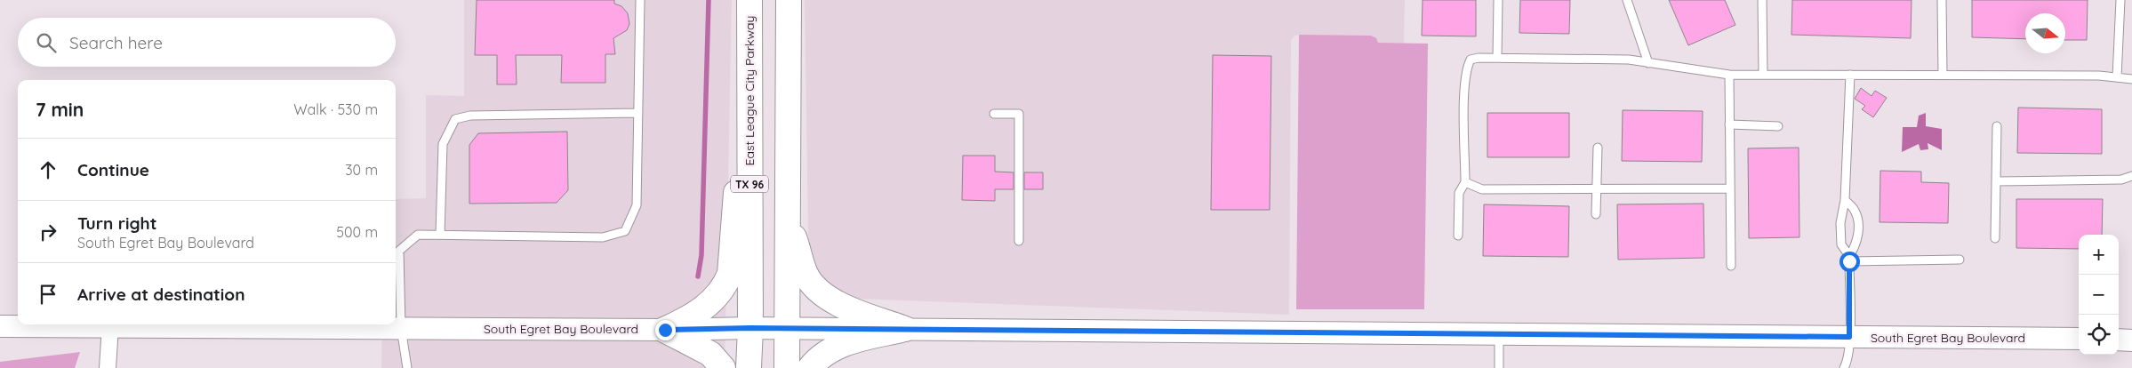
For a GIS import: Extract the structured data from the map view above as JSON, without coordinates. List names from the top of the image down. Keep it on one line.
{"streets":{"main road":["East League City Parkway","TX 96","South Egret Bay Boulevard"]},"crossings":[["East League City Parkway","South Egret Bay Boulevard"]],"north":"right","page":{"search":"Search here","heading":["7 min","Walk · 530 m"],"list":[["Continue","30 m"],["Turn right","South Egret Bay Boulevard","500 m"],"Arrive at destination"],"map_buttons":["+","−"]}}
